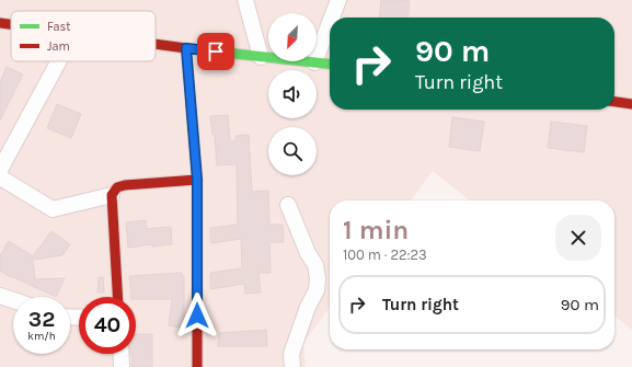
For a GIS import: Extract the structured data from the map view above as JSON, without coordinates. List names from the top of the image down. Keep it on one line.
{"legend":["Fast","Jam"],"north":"bottom left","page":{"turn":["90 m","Turn right"],"heading":["1 min","100 m · 22:23"],"list":[{"name":"Turn right","value":"90 m"}],"speed":"32 km/h","limit":"40"}}
